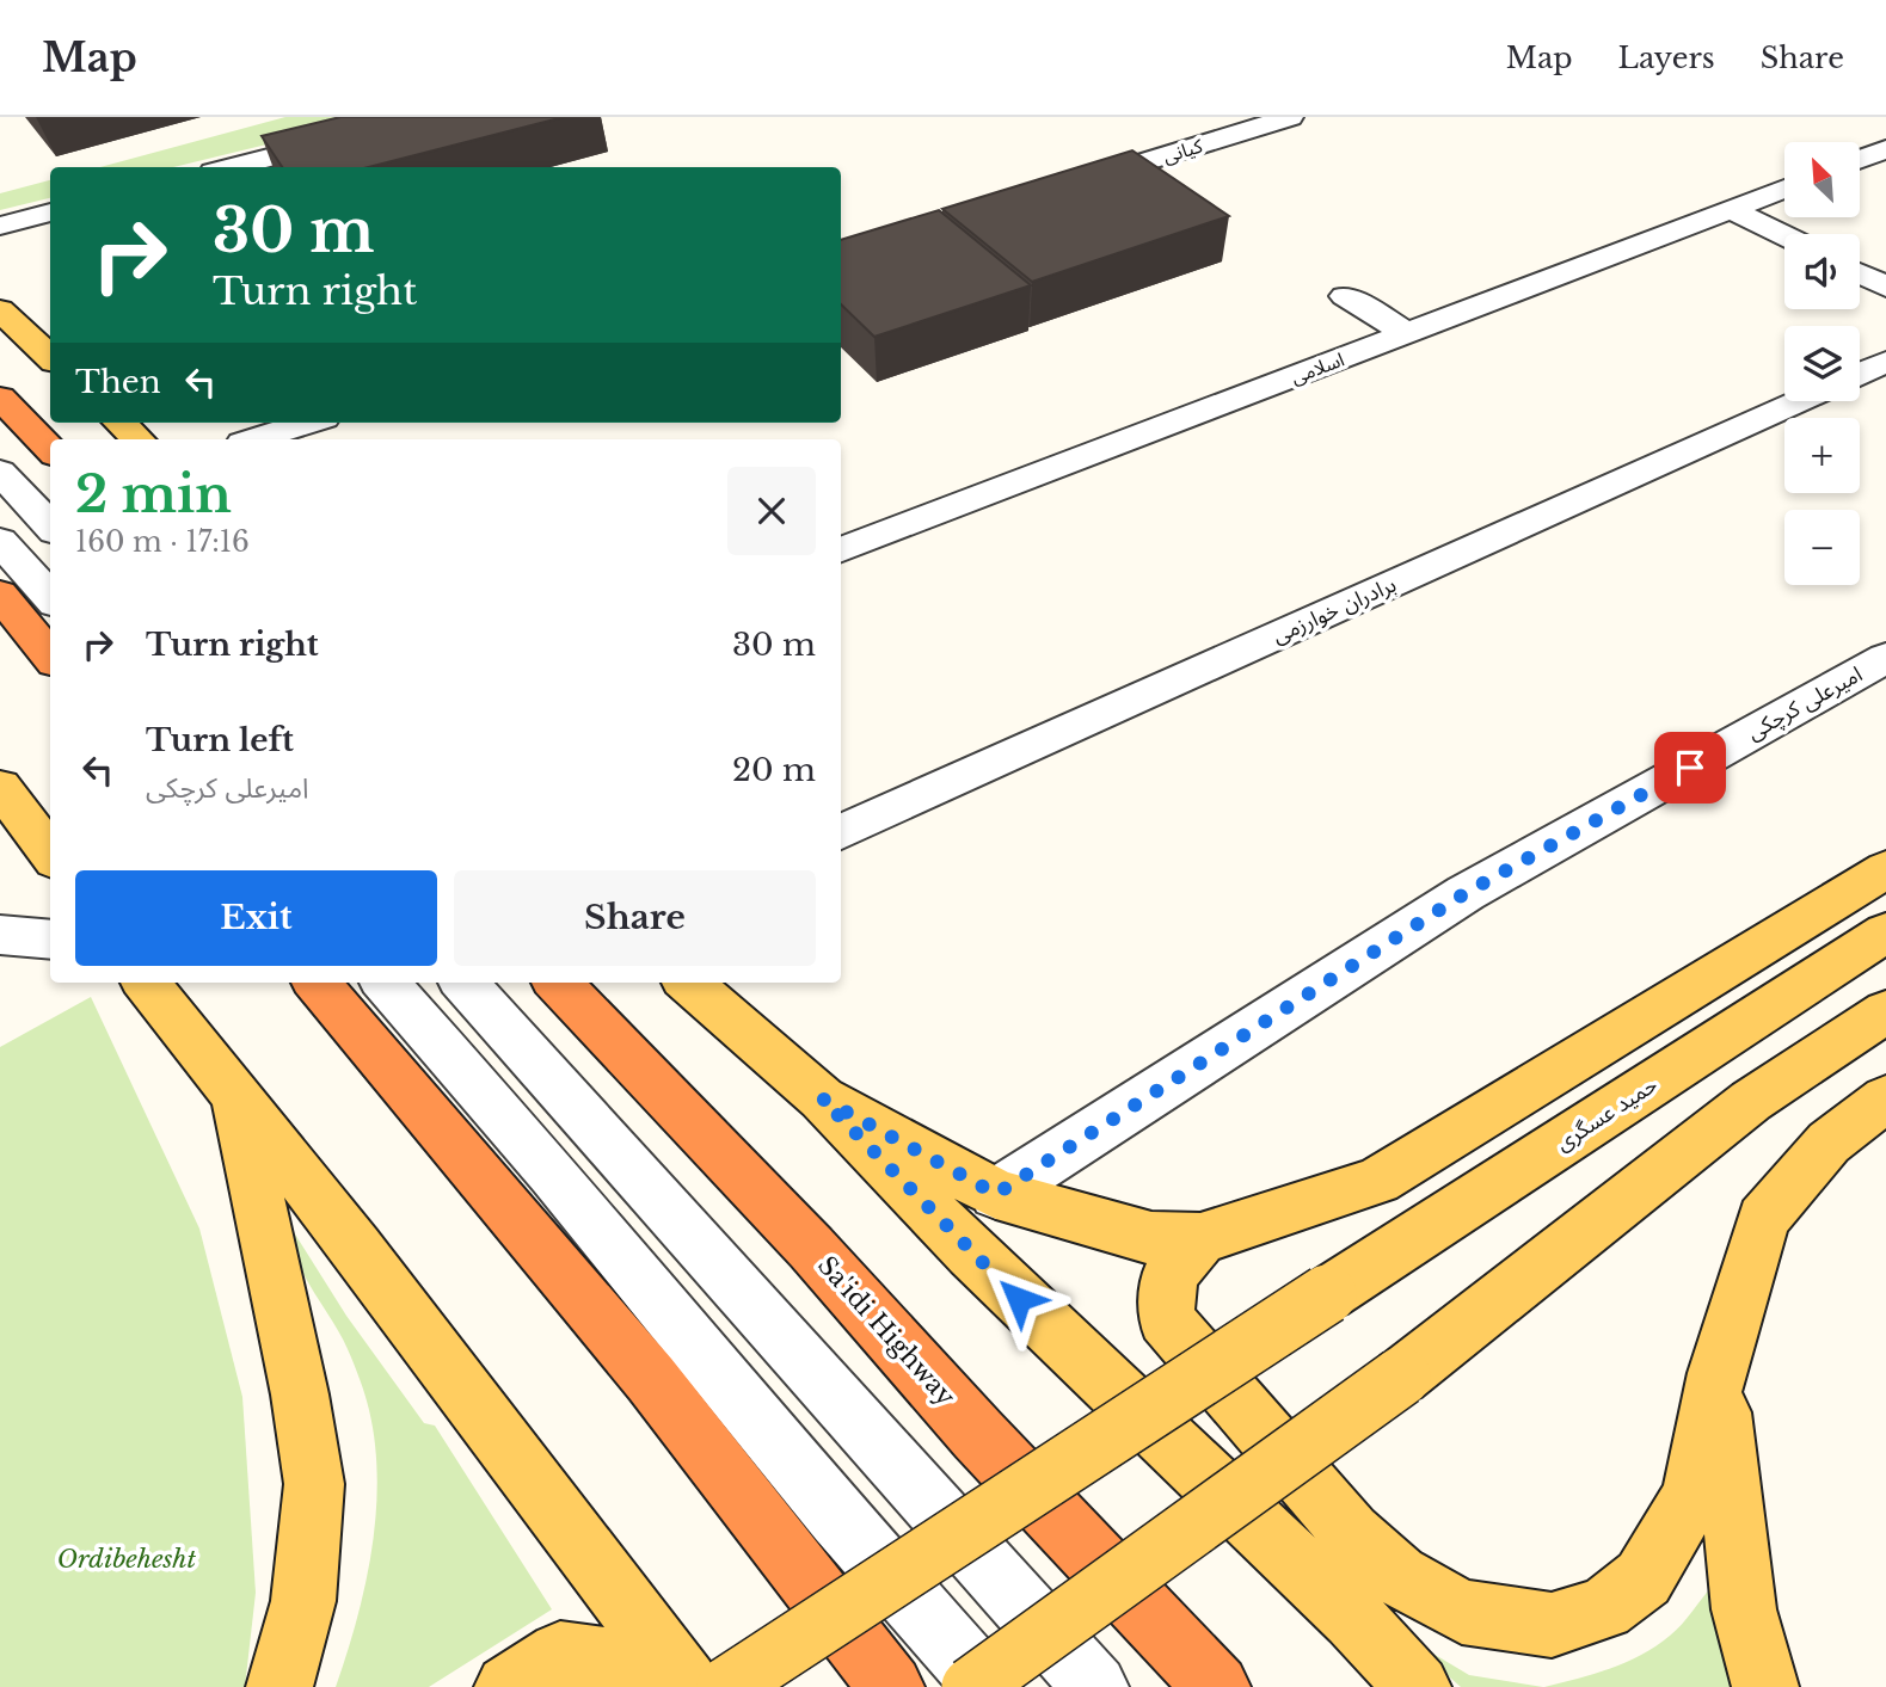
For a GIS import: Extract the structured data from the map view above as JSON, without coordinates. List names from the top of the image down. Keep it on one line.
{"streets":{"highway":["Sa'idi Highway"],"main road":["حمید عسگری"],"street":["کیانی","اسلامی","برادران خوارزمی","امیرعلی کرچکی"]},"parks":["Ordibehesht"],"north":"top left","page":{"header":"Map","nav":["Map","Layers","Share"],"map_buttons":["+","−"],"turn":["30 m","Turn right"],"then":"Then","heading":["2 min","160 m · 17:16"],"list":[{"name":"Turn right","value":"30 m"},{"name":"Turn left","note":"امیرعلی کرچکی","value":"20 m"}],"buttons":["Exit","Share"]}}
